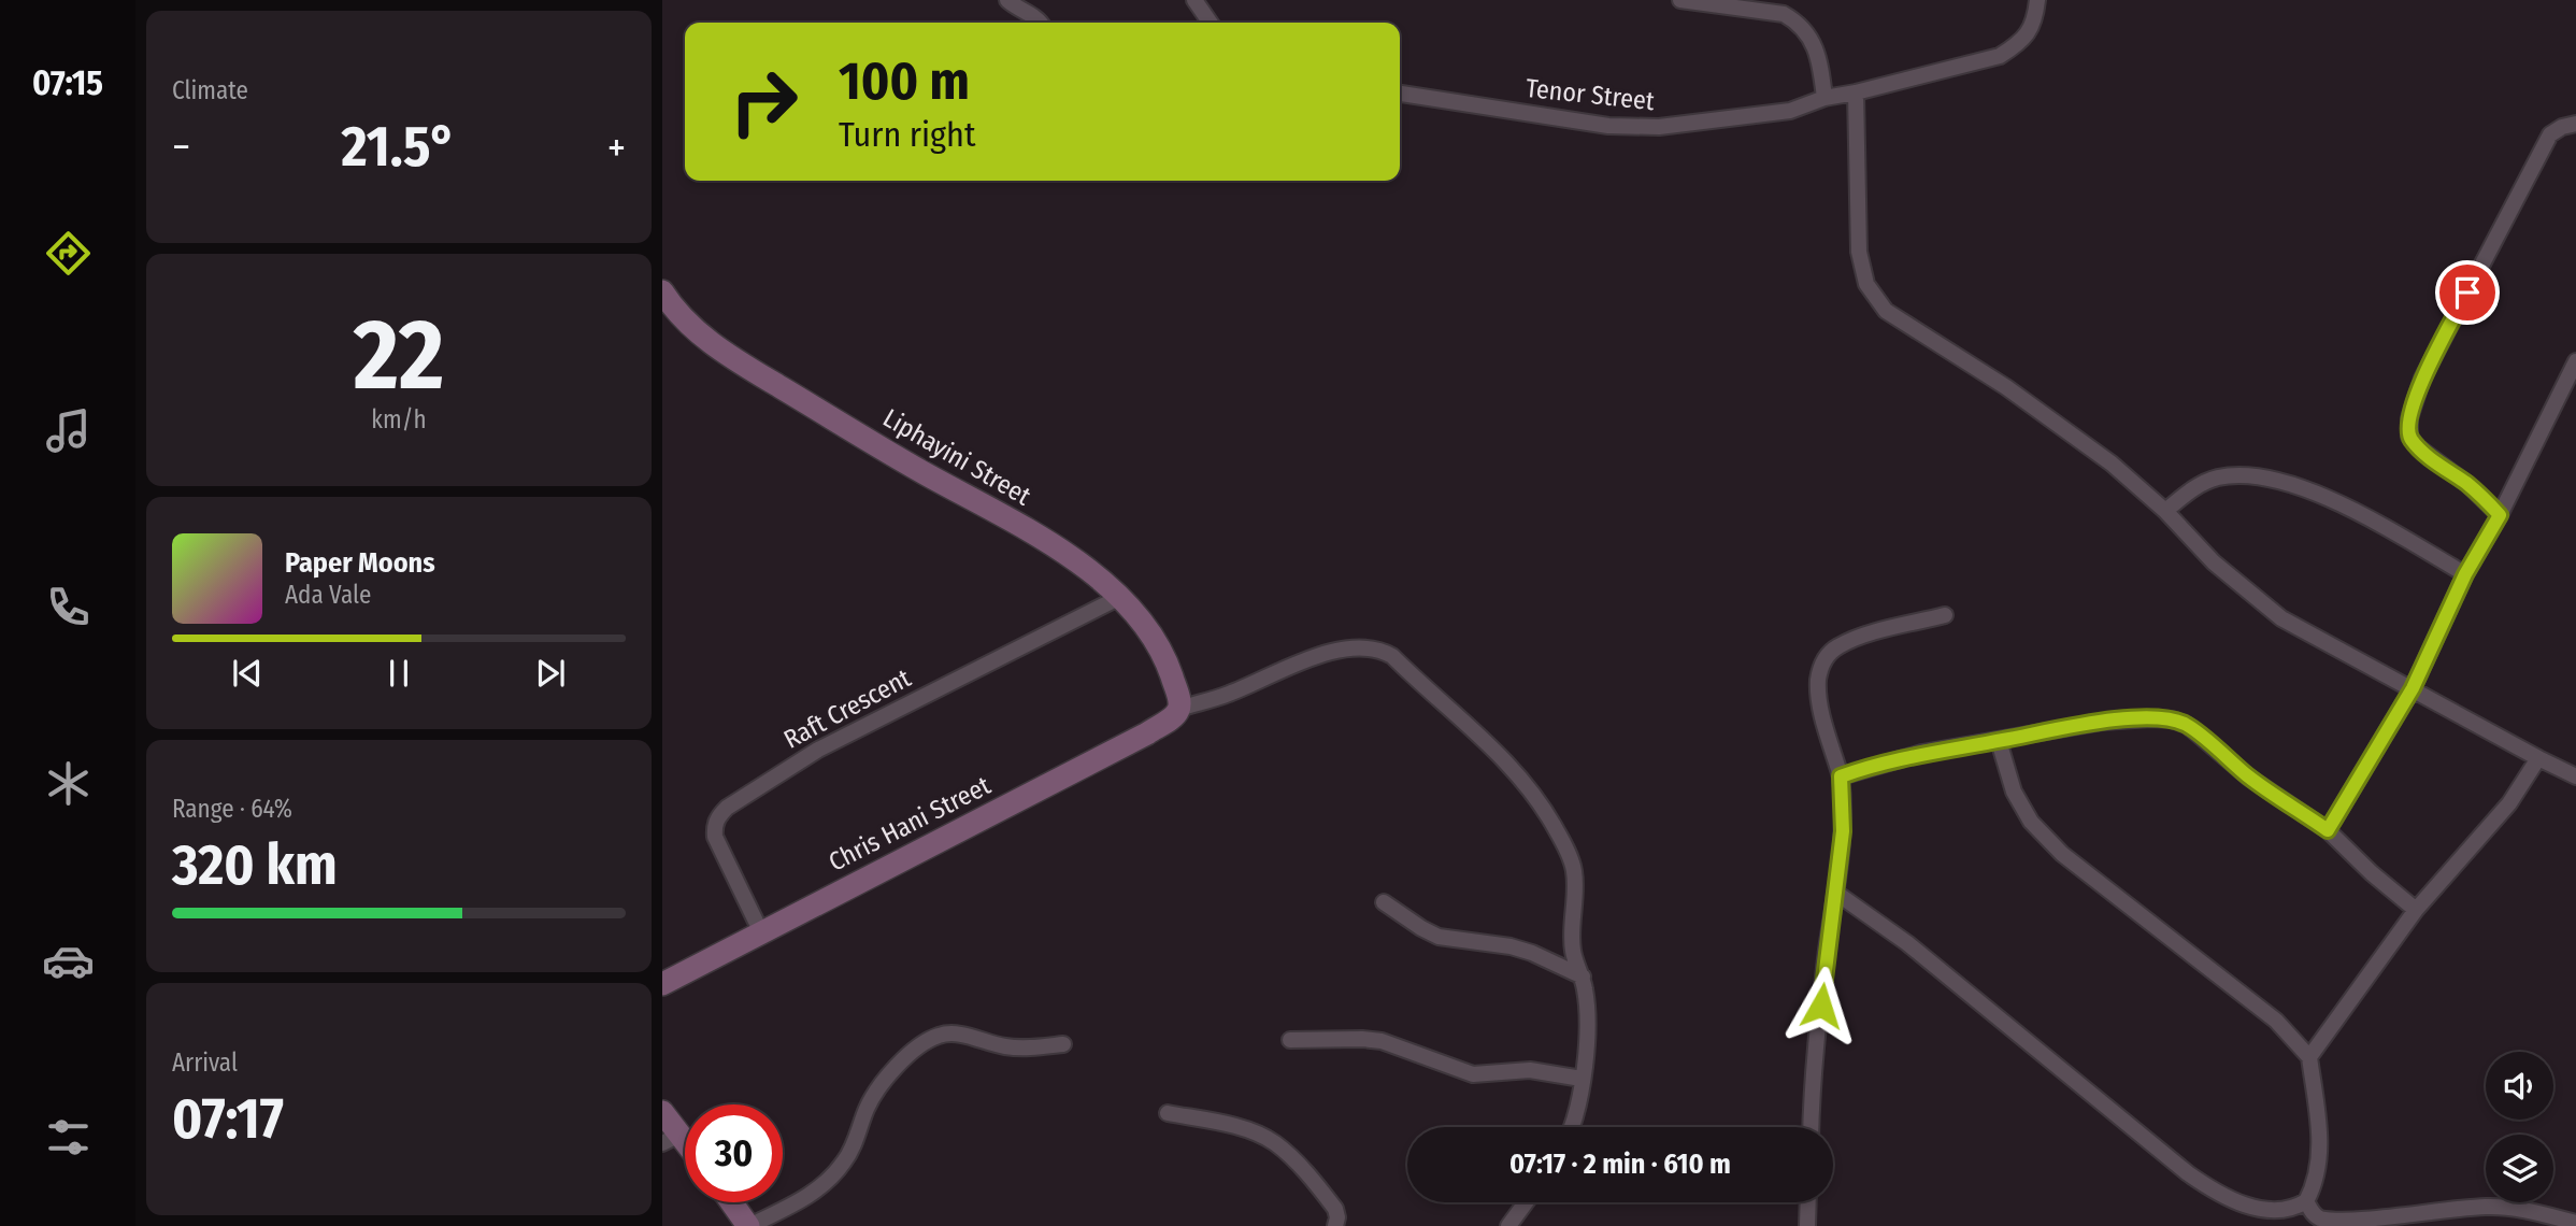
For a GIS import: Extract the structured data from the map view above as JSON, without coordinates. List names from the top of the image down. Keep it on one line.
{"streets":{"street":["Tenor Street","Liphayini Street","Raft Crescent","Chris Hani Street"]},"crossings":[["Liphayini Street","Raft Crescent"],["Liphayini Street","Chris Hani Street"],["Raft Crescent","Chris Hani Street"]],"page":{"tabs":"07:15","tile":["Climate",["22","km/h"],["Range · 64%","320 km"],["Arrival","07:17"]],"turn":["100 m","Turn right"],"heat":["−","21.5°","+"],"song":["Paper Moons","Ada Vale"],"limit":"30","trip":"07:17 · 2 min · 610 m"}}
